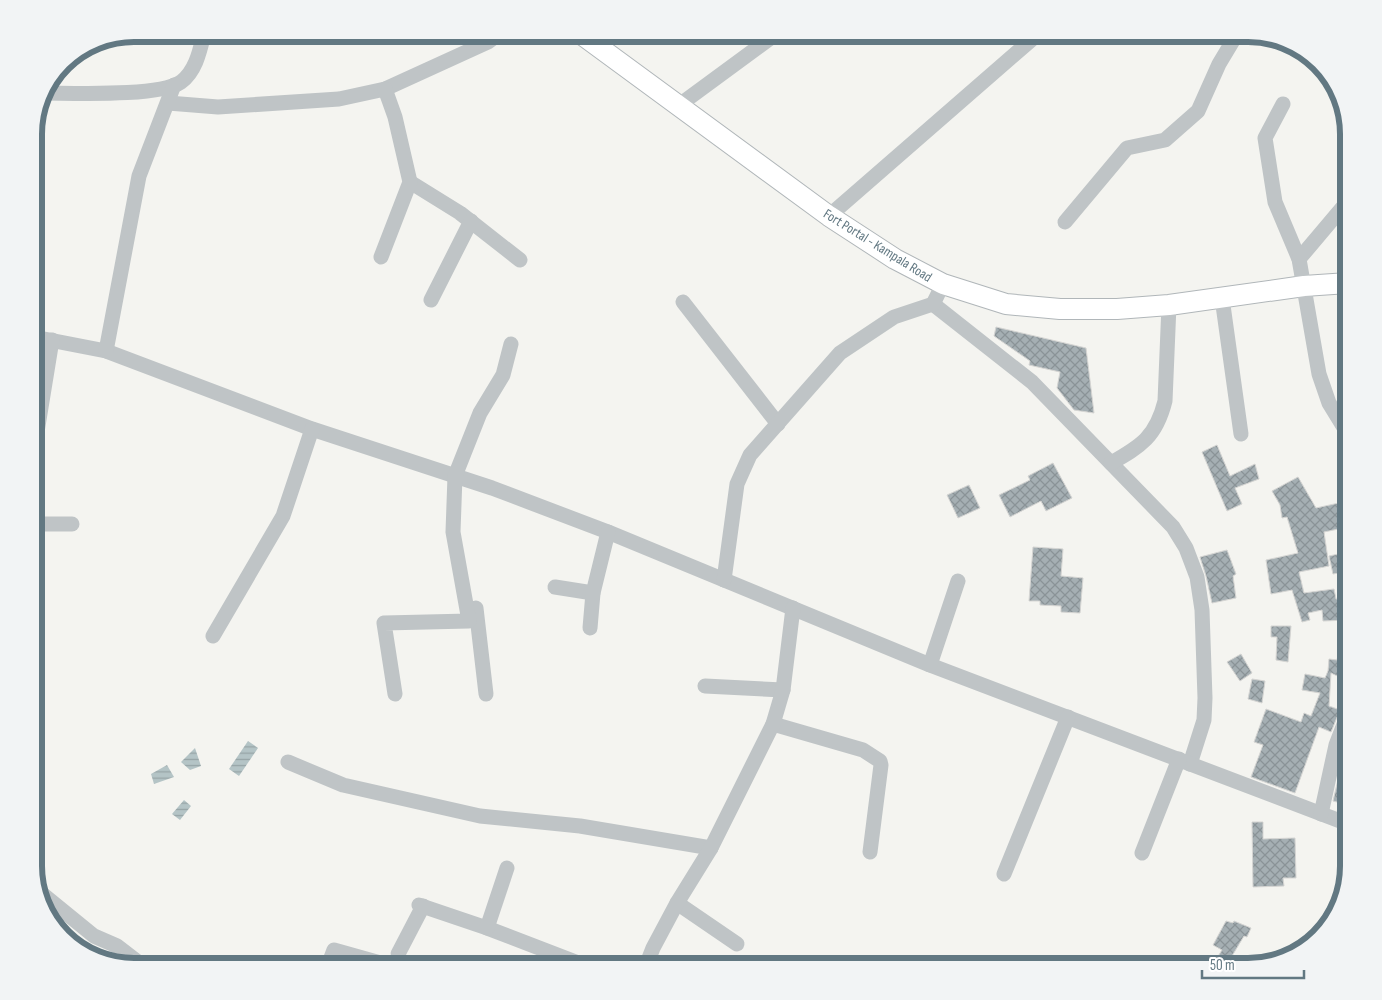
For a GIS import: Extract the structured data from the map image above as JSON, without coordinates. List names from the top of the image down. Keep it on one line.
{"streets":{"main road":["Fort Portal - Kampala Road"]},"scale_bar":"50 m"}
